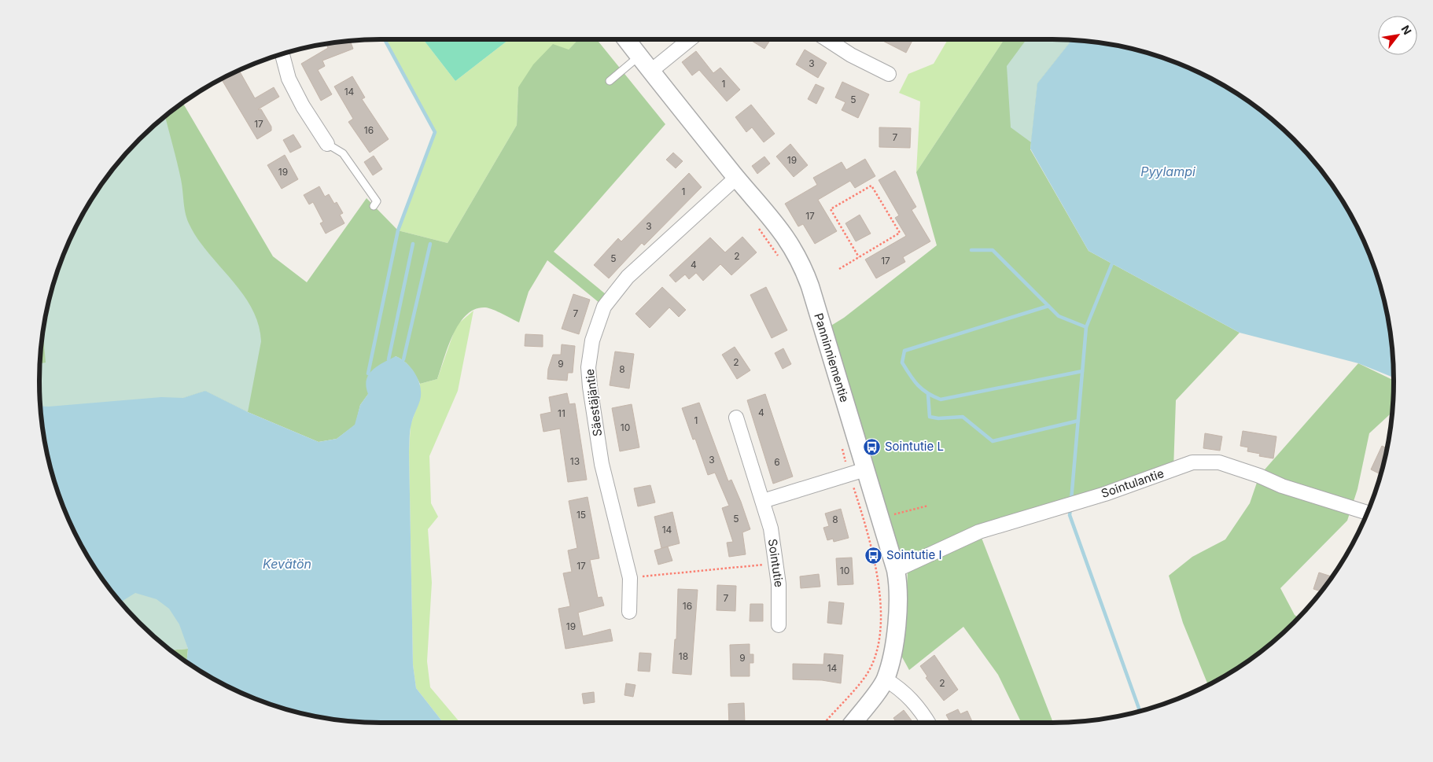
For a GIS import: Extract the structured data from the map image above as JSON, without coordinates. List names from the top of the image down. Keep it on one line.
{"streets":{"street":["Panninniementie","Säestäjäntie","Sointulantie","Sointutie"]},"crossings":[["Panninniementie","Säestäjäntie"],["Panninniementie","Sointulantie"]],"water":["Pyylampi","Kevätön"],"places":{"bus stop":["Sointutie L","Sointutie I"]},"house_numbers":["3","1","14","5","17","16","7","19","19","1","17","3","2","5","17","4","7","2","9","8","4","11","1","10","3","13","6","15","5","8","14","17","10","7","16","19","18","9","14","2"],"north":"top right"}
